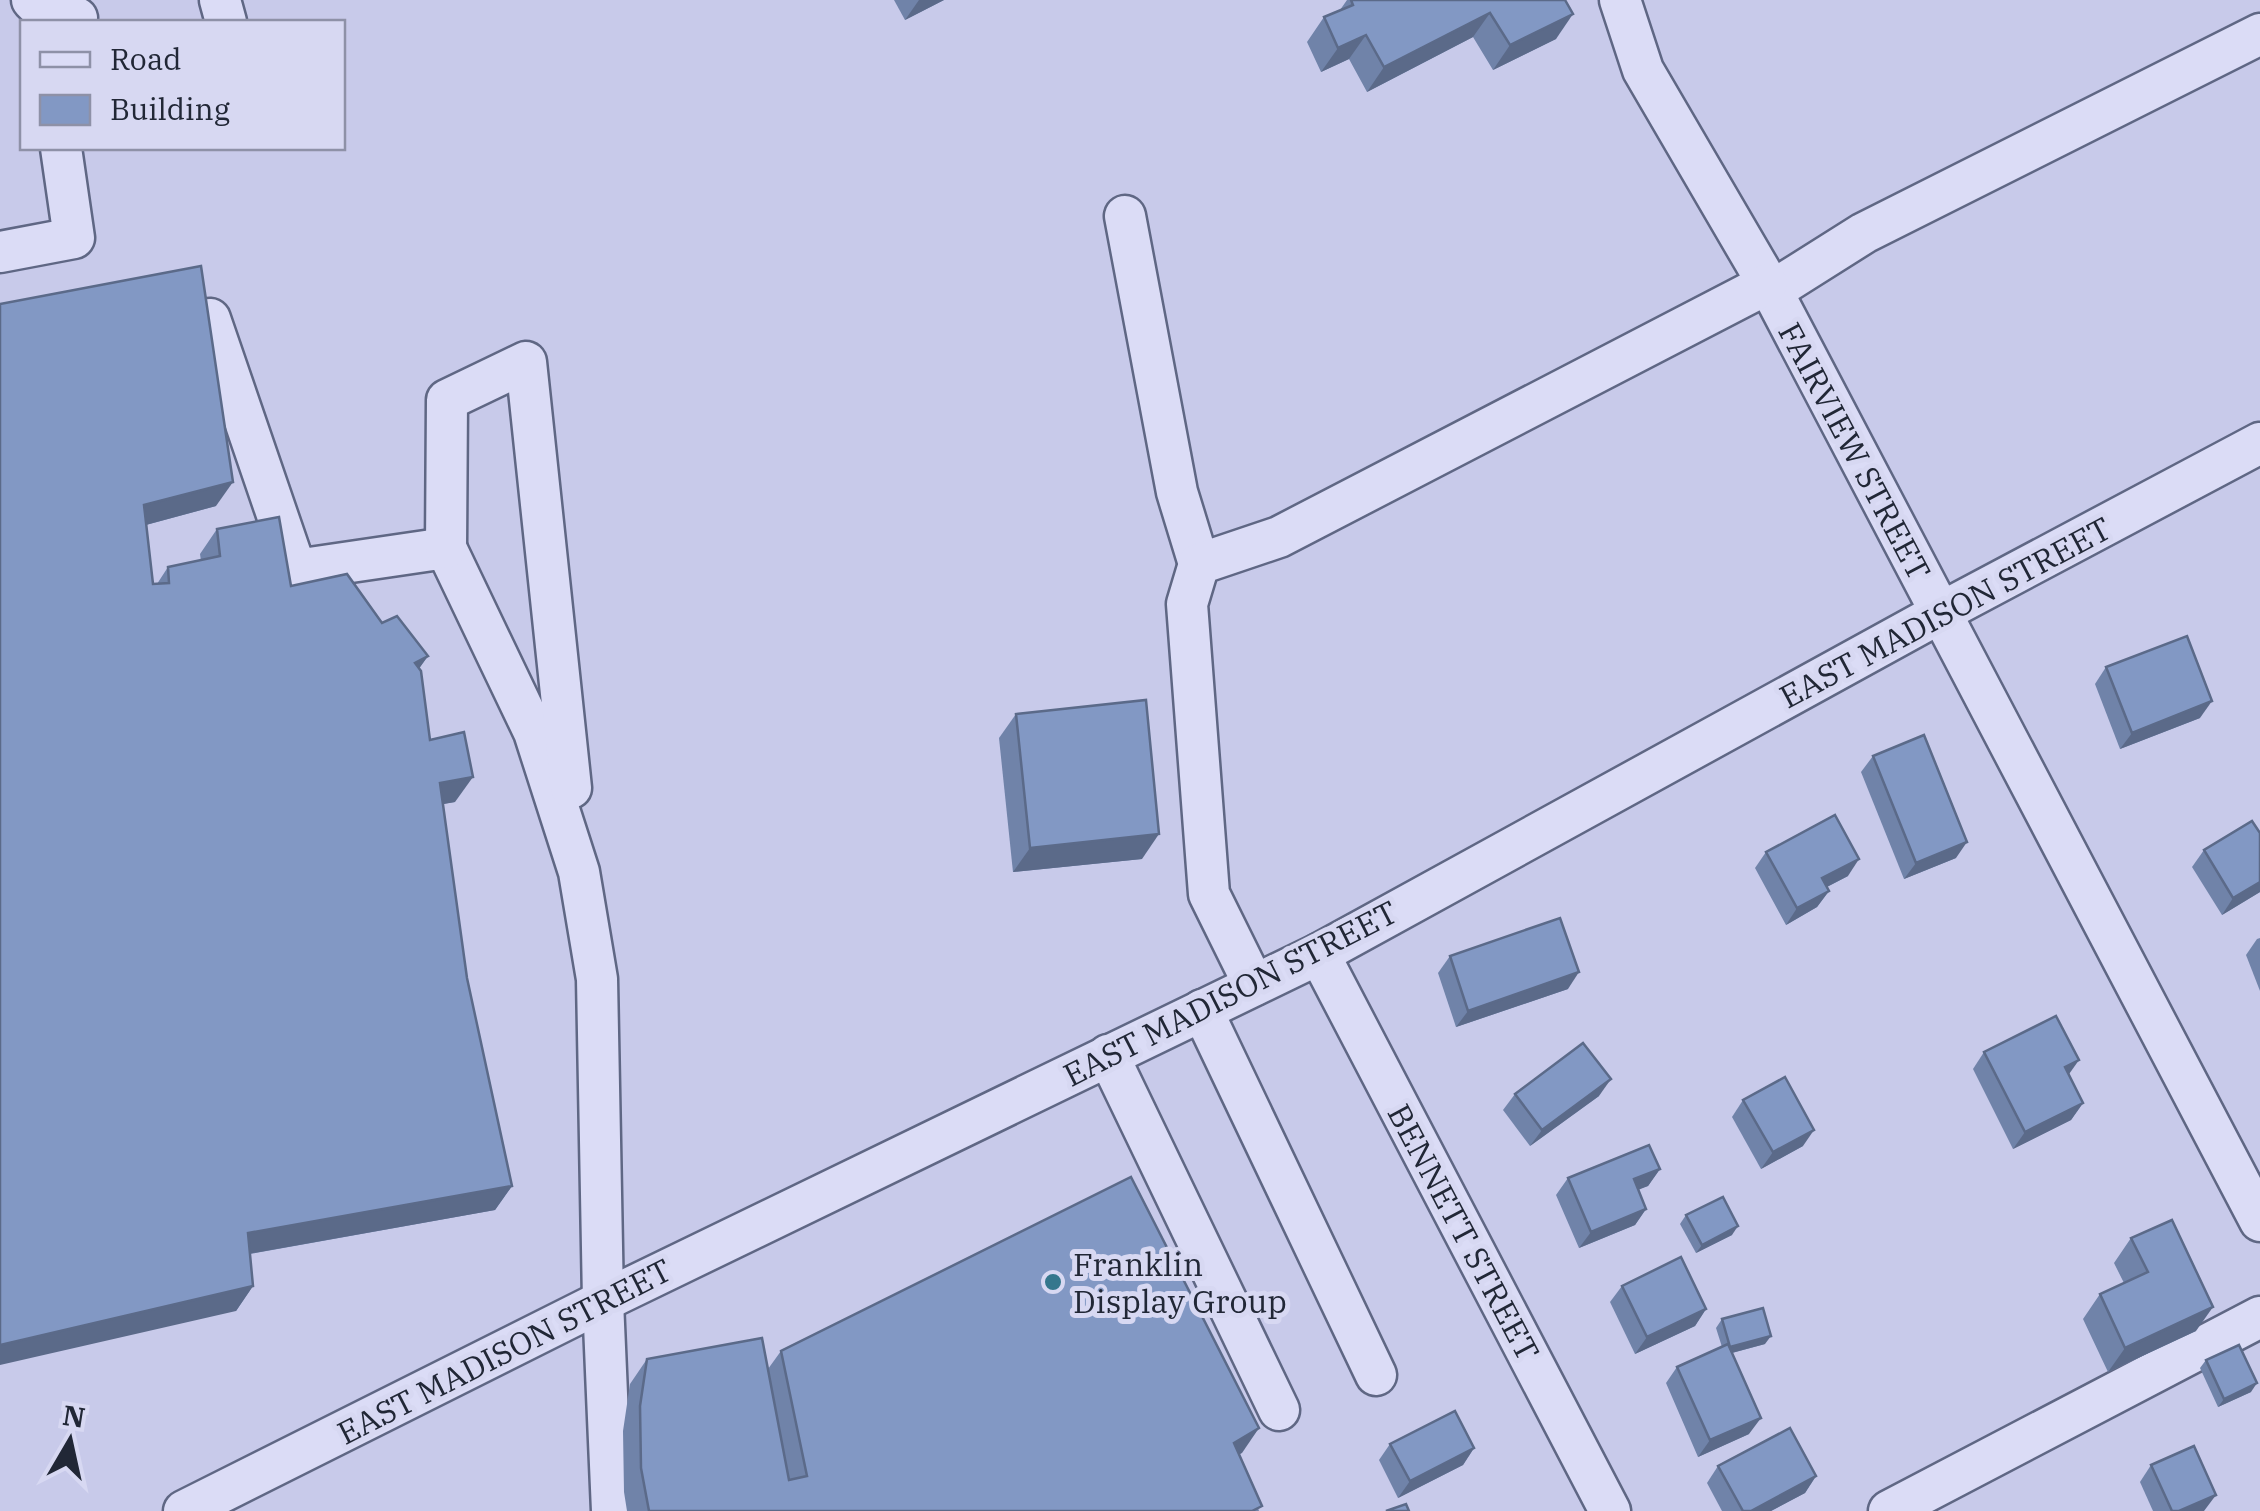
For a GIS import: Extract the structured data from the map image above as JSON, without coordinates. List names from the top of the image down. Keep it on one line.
{"streets":{"street":["FAIRVIEW STREET","EAST MADISON STREET","BENNETT STREET"]},"crossings":[["FAIRVIEW STREET","EAST MADISON STREET"],["EAST MADISON STREET","BENNETT STREET"]],"places":["Franklin Display Group"],"legend":["Road","Building"],"north":"top"}
